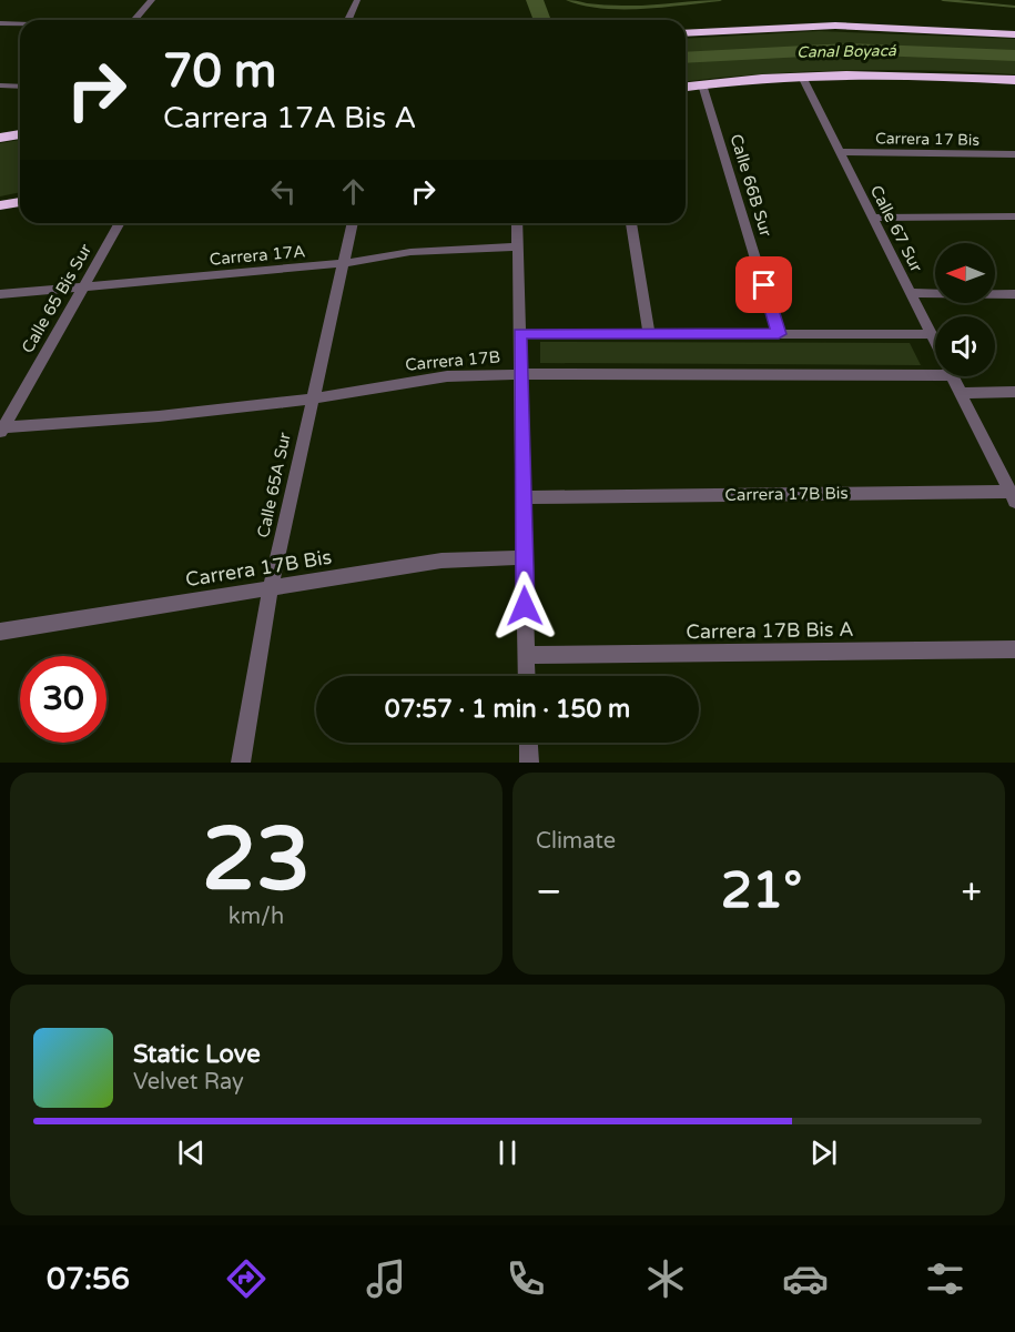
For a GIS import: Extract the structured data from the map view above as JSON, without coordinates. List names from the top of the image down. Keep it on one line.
{"streets":{"street":["Carrera 17 Bis","Calle 66B Sur","Calle 67 Sur","Carrera 17A","Calle 65 Bis Sur","Carrera 17B","Calle 65A Sur","Carrera 17B Bis","Carrera 17B Bis A"]},"crossings":[["Carrera 17 Bis","Calle 67 Sur"],["Calle 67 Sur","Carrera 17B Bis"],["Carrera 17A","Calle 65 Bis Sur"],["Carrera 17A","Calle 65A Sur"],["Calle 65 Bis Sur","Carrera 17B"],["Carrera 17B","Calle 65A Sur"],["Calle 65A Sur","Carrera 17B Bis"]],"water":["Canal Boyacá"],"north":"left","page":{"turn":["70 m","Carrera 17A Bis A"],"limit":"30","trip":"07:57 · 1 min · 150 m","tile":[["23","km/h"],"Climate"],"heat":["−","21°","+"],"song":["Static Love","Velvet Ray"],"tabs":"07:56"}}
